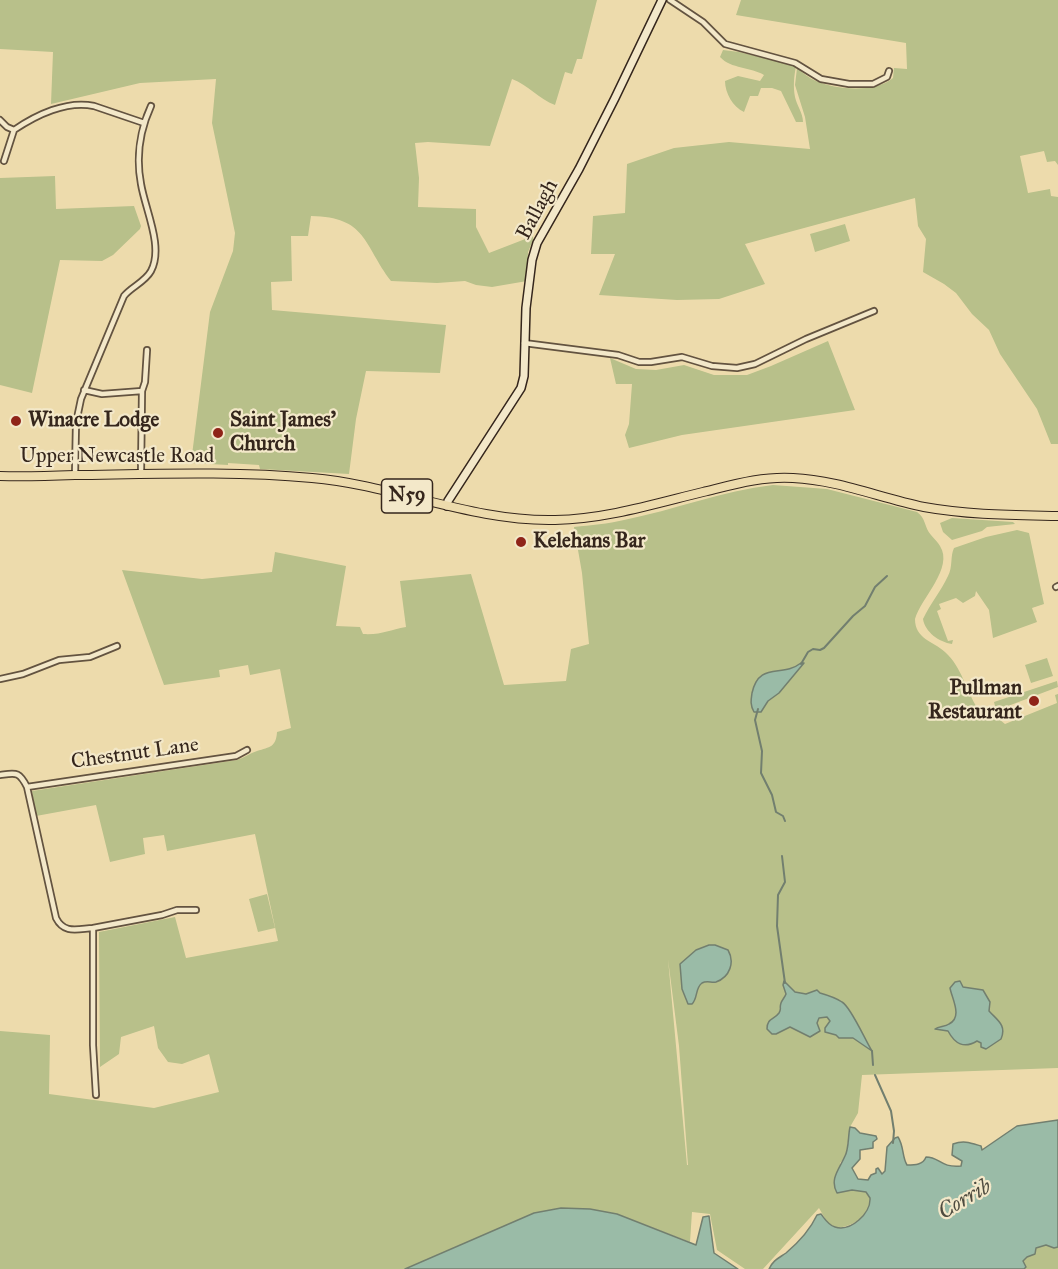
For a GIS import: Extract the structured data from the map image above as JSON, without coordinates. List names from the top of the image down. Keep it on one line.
{"streets":{"main road":["Upper Newcastle Road","N59"],"street":["Ballagh","Chestnut Lane"]},"crossings":[["Ballagh","Upper Newcastle Road"]],"water":["Corrib"],"places":["Winacre Lodge","Saint James' Church","Kelehans Bar","Pullman Restaurant"]}
